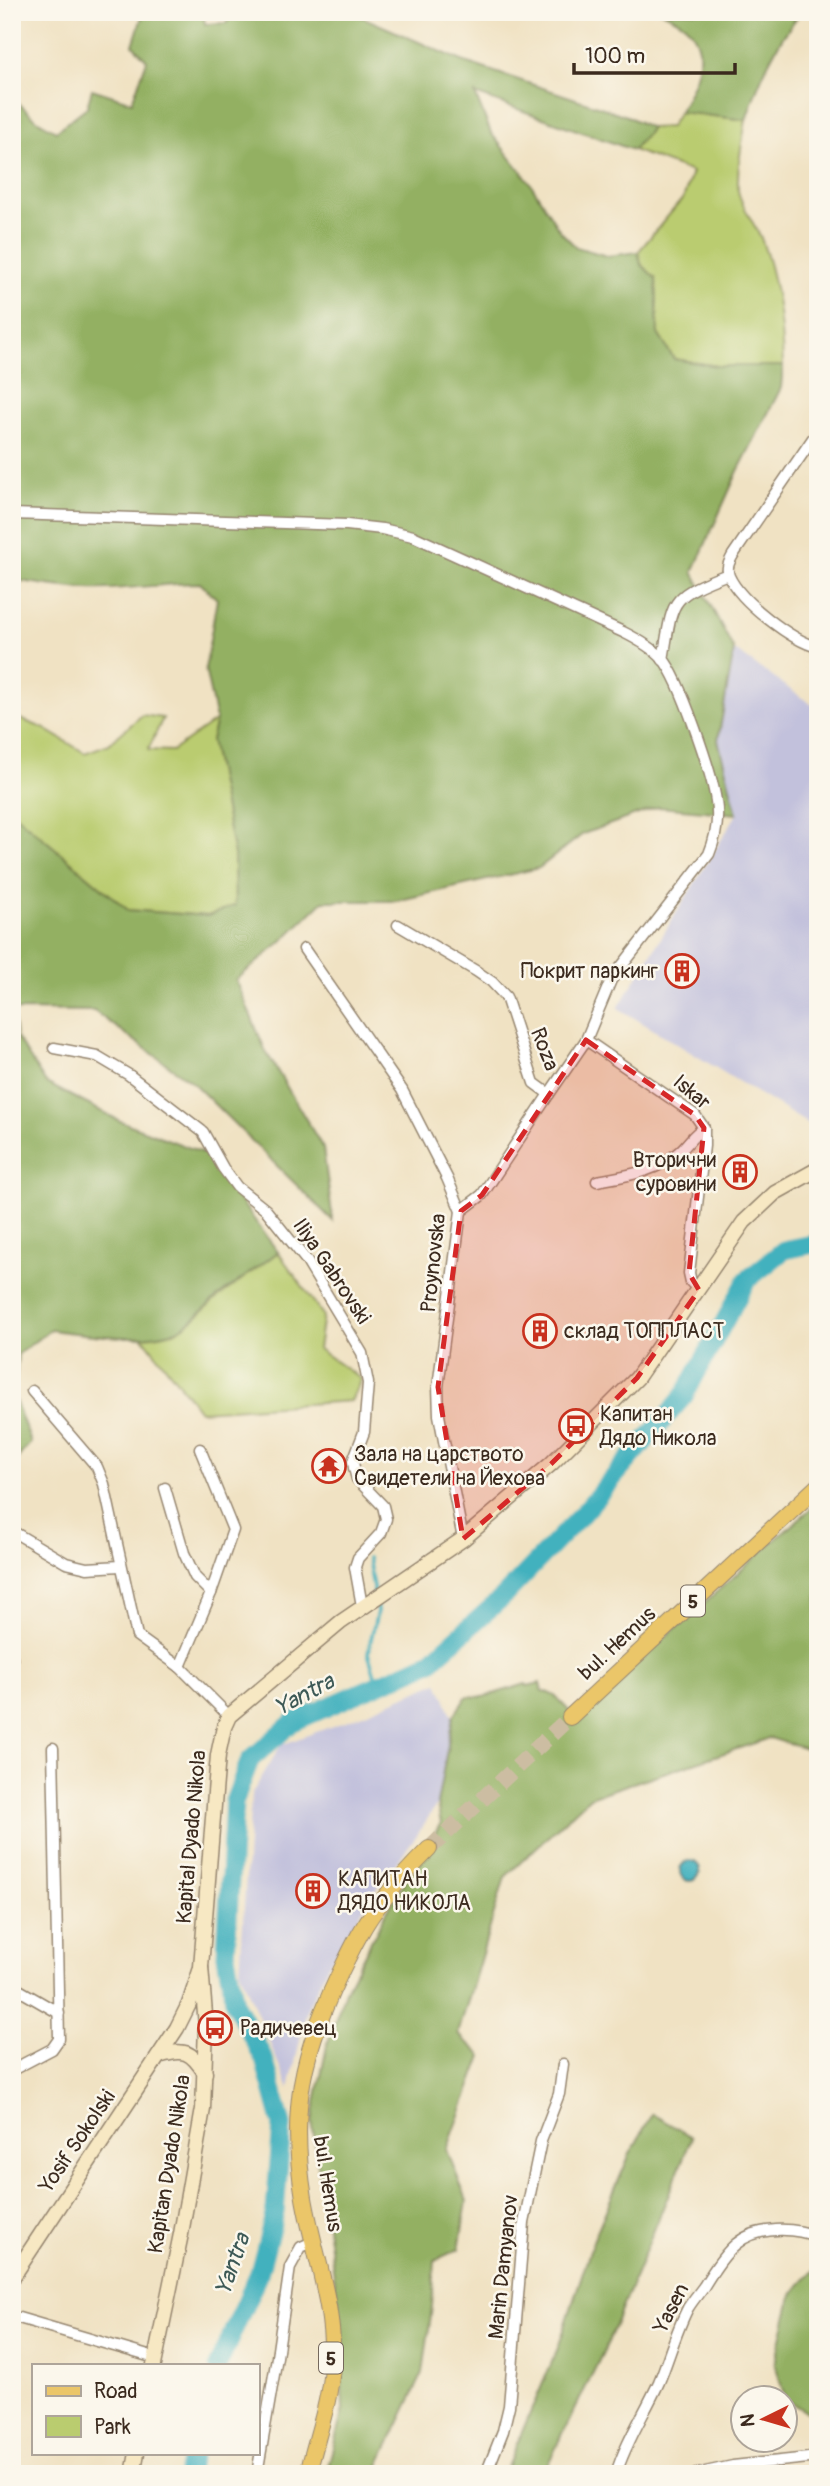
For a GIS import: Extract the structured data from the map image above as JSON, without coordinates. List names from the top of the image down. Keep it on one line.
{"streets":{"main road":["5","bul. Hemus"],"street":["Roza","Iskar","Proynovska","Iliya Gabrovski","Kapital Dyado Nikola","Yosif Sokolski","Kapitan Dyado Nikola","Marin Damyanov","Yasen"]},"crossings":[["Roza","Proynovska"],["Kapital Dyado Nikola","Yosif Sokolski"],["Kapital Dyado Nikola","Kapitan Dyado Nikola"],["Yosif Sokolski","Kapitan Dyado Nikola"]],"water":["Yantra"],"places":{"building":["Покрит паркинг","Вторични суровини","склад ТОППЛАСТ","КАПИТАН ДЯДО НИКОЛА"],"bus stop":["Капитан Дядо Никола","Радичевец"],"temple":["Зала на царството Свидетели на Йехова"]},"legend":["Road","Park"],"scale_bar":"100 m","north":"left"}
